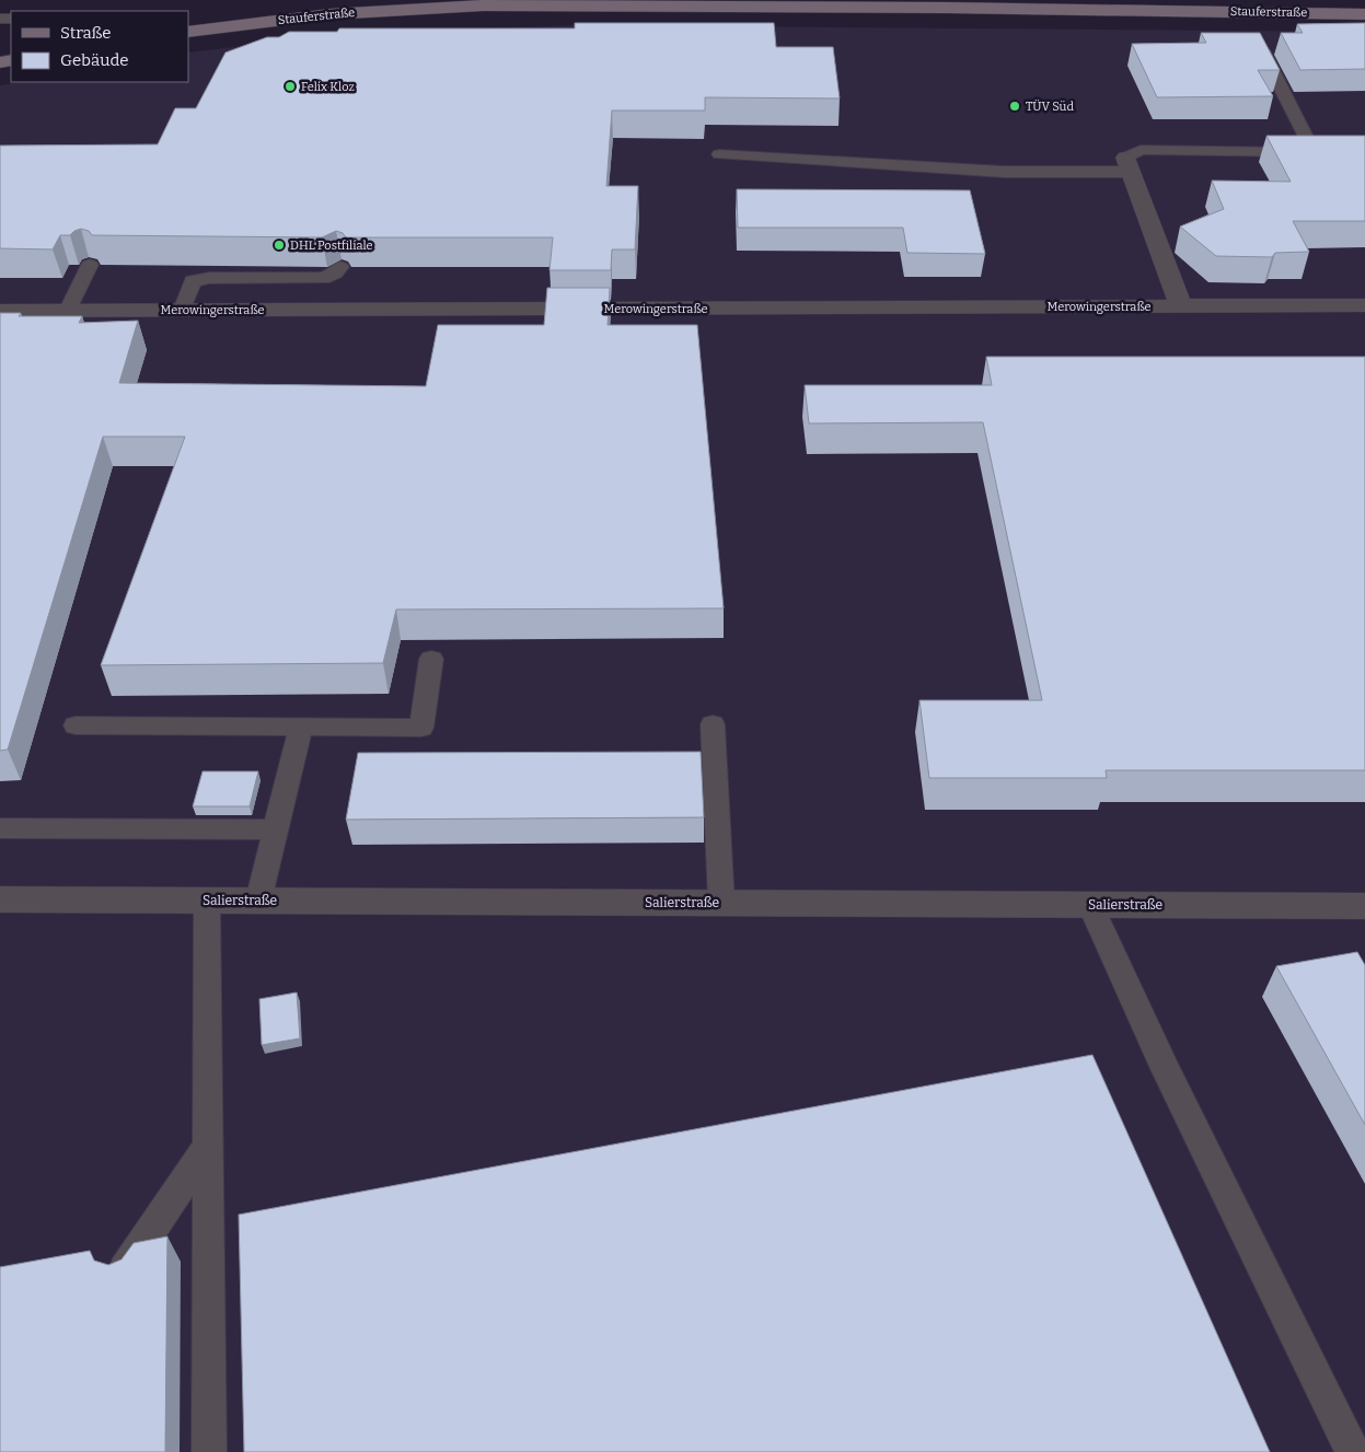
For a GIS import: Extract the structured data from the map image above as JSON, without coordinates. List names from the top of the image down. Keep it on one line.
{"streets":{"main road":["Stauferstraße"],"street":["Merowingerstraße","Salierstraße"]},"places":["Felix Kloz","TÜV Süd","DHL Postfiliale"],"legend":["Straße","Gebäude"]}
